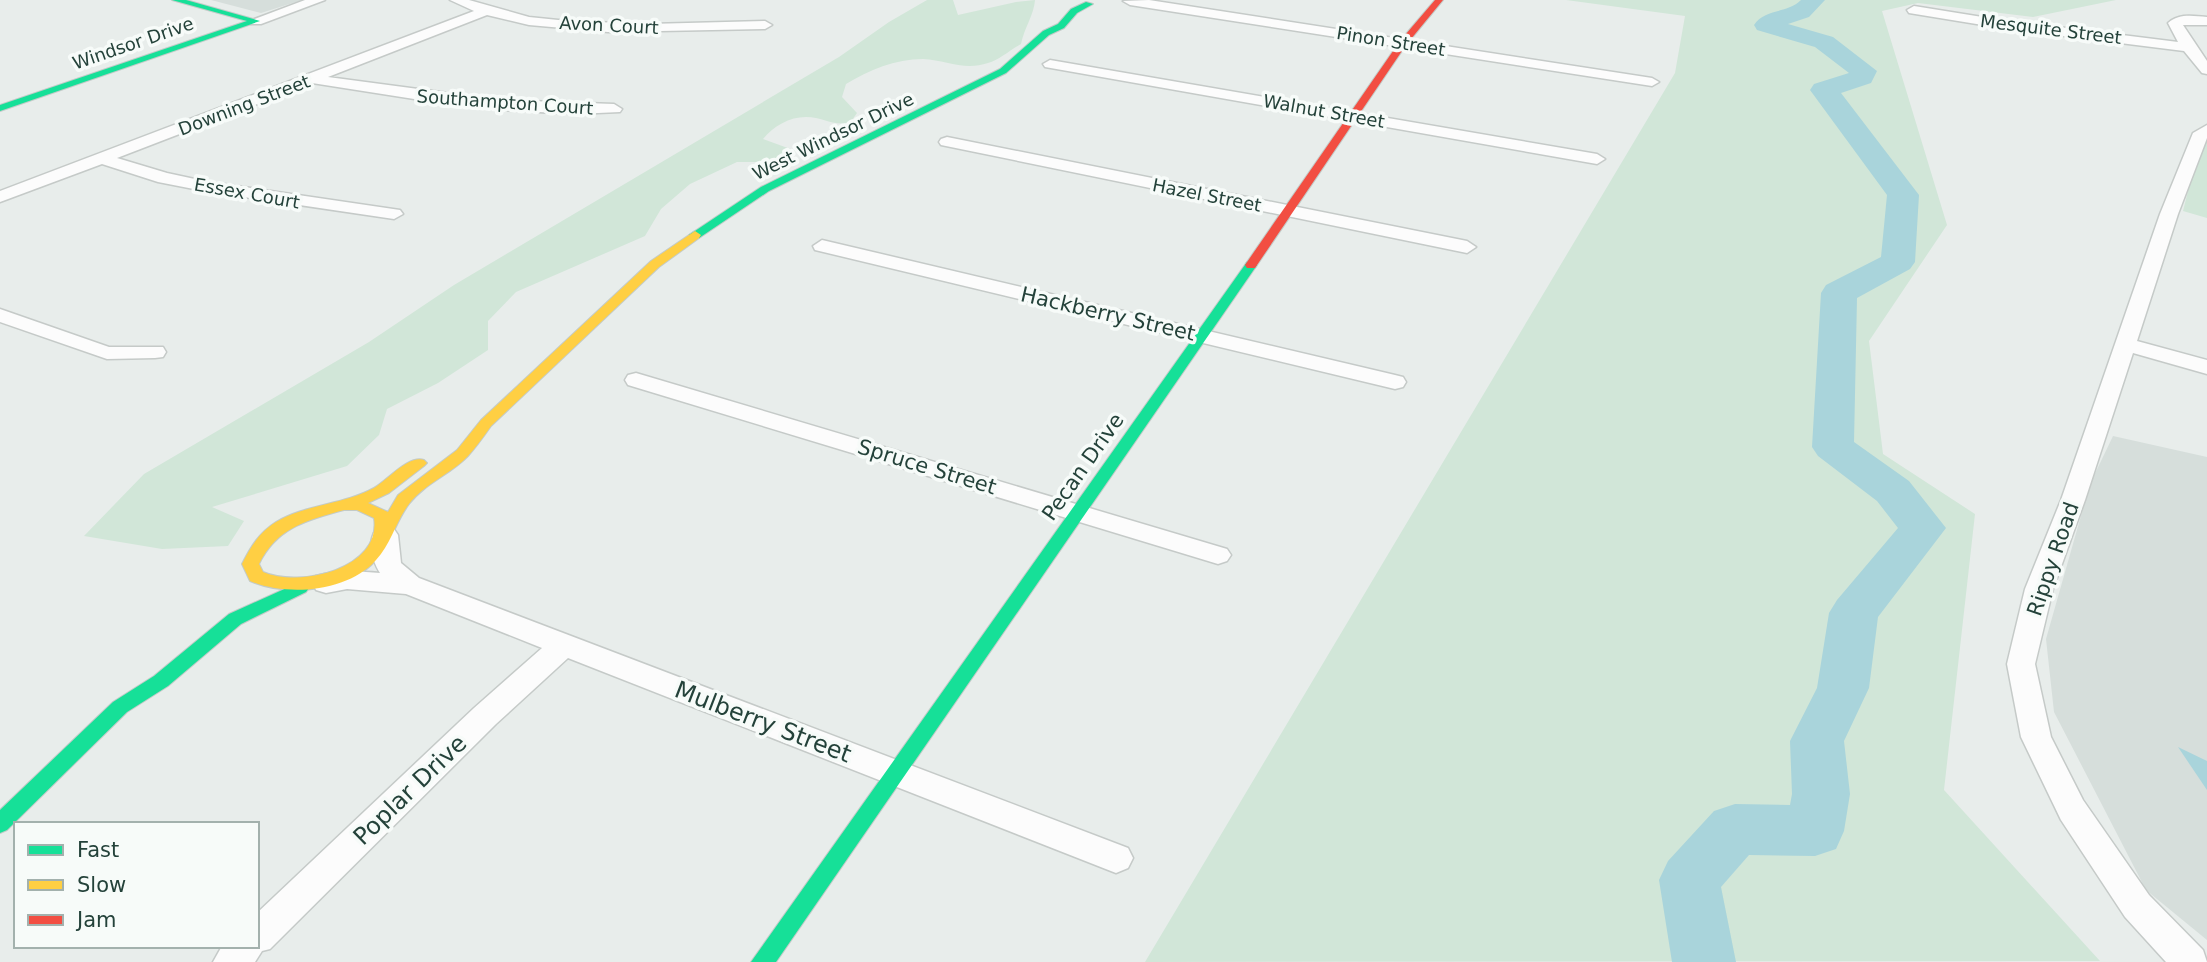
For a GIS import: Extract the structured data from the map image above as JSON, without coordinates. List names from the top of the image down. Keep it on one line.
{"streets":{"street":["Avon Court","Mesquite Street","Pinon Street","Windsor Drive","Southampton Court","Downing Street","Walnut Street","West Windsor Drive","Essex Court","Hazel Street","Hackberry Street","Spruce Street","Pecan Drive","Rippy Road","Mulberry Street","Poplar Drive"]},"crossings":[["Avon Court","Downing Street"],["Pinon Street","Pecan Drive"],["Southampton Court","Downing Street"],["Downing Street","Essex Court"],["Walnut Street","Pecan Drive"],["West Windsor Drive","Mulberry Street"],["Hazel Street","Pecan Drive"],["Hackberry Street","Pecan Drive"],["Spruce Street","Pecan Drive"],["Pecan Drive","Mulberry Street"],["Mulberry Street","Poplar Drive"]],"legend":["Fast","Slow","Jam"]}
